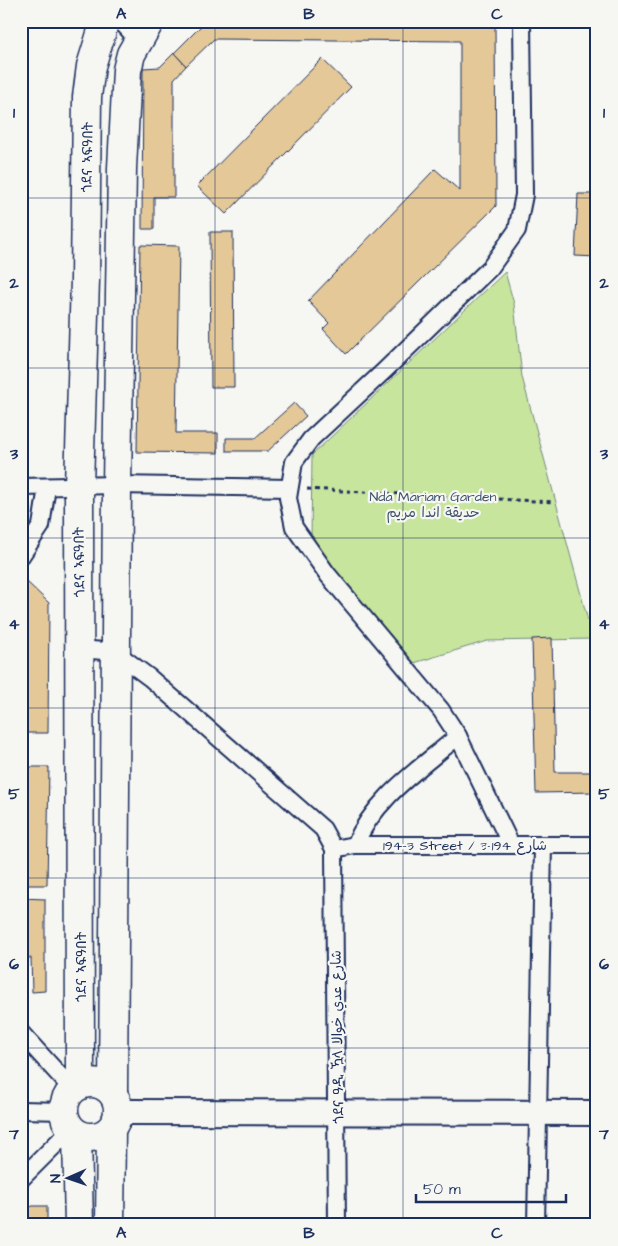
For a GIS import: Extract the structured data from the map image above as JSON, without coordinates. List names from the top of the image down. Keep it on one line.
{"streets":{"highway":["ጎደና ኣፍዓበት"],"street":["194-3 Street / شارع 194-3","ጎደና ዓዲ ዃላ شارع عدي خوالا"]},"crossings":[["194-3 Street / شارع 194-3","ጎደና ዓዲ ዃላ شارع عدي خوالا"]],"parks":["Nda Mariam Garden حديقة اندا مريم"],"scale_bar":"50 m","north":"left","grid":{"columns":["A","B","C"],"rows":["1","2","3","4","5","6","7"]}}
